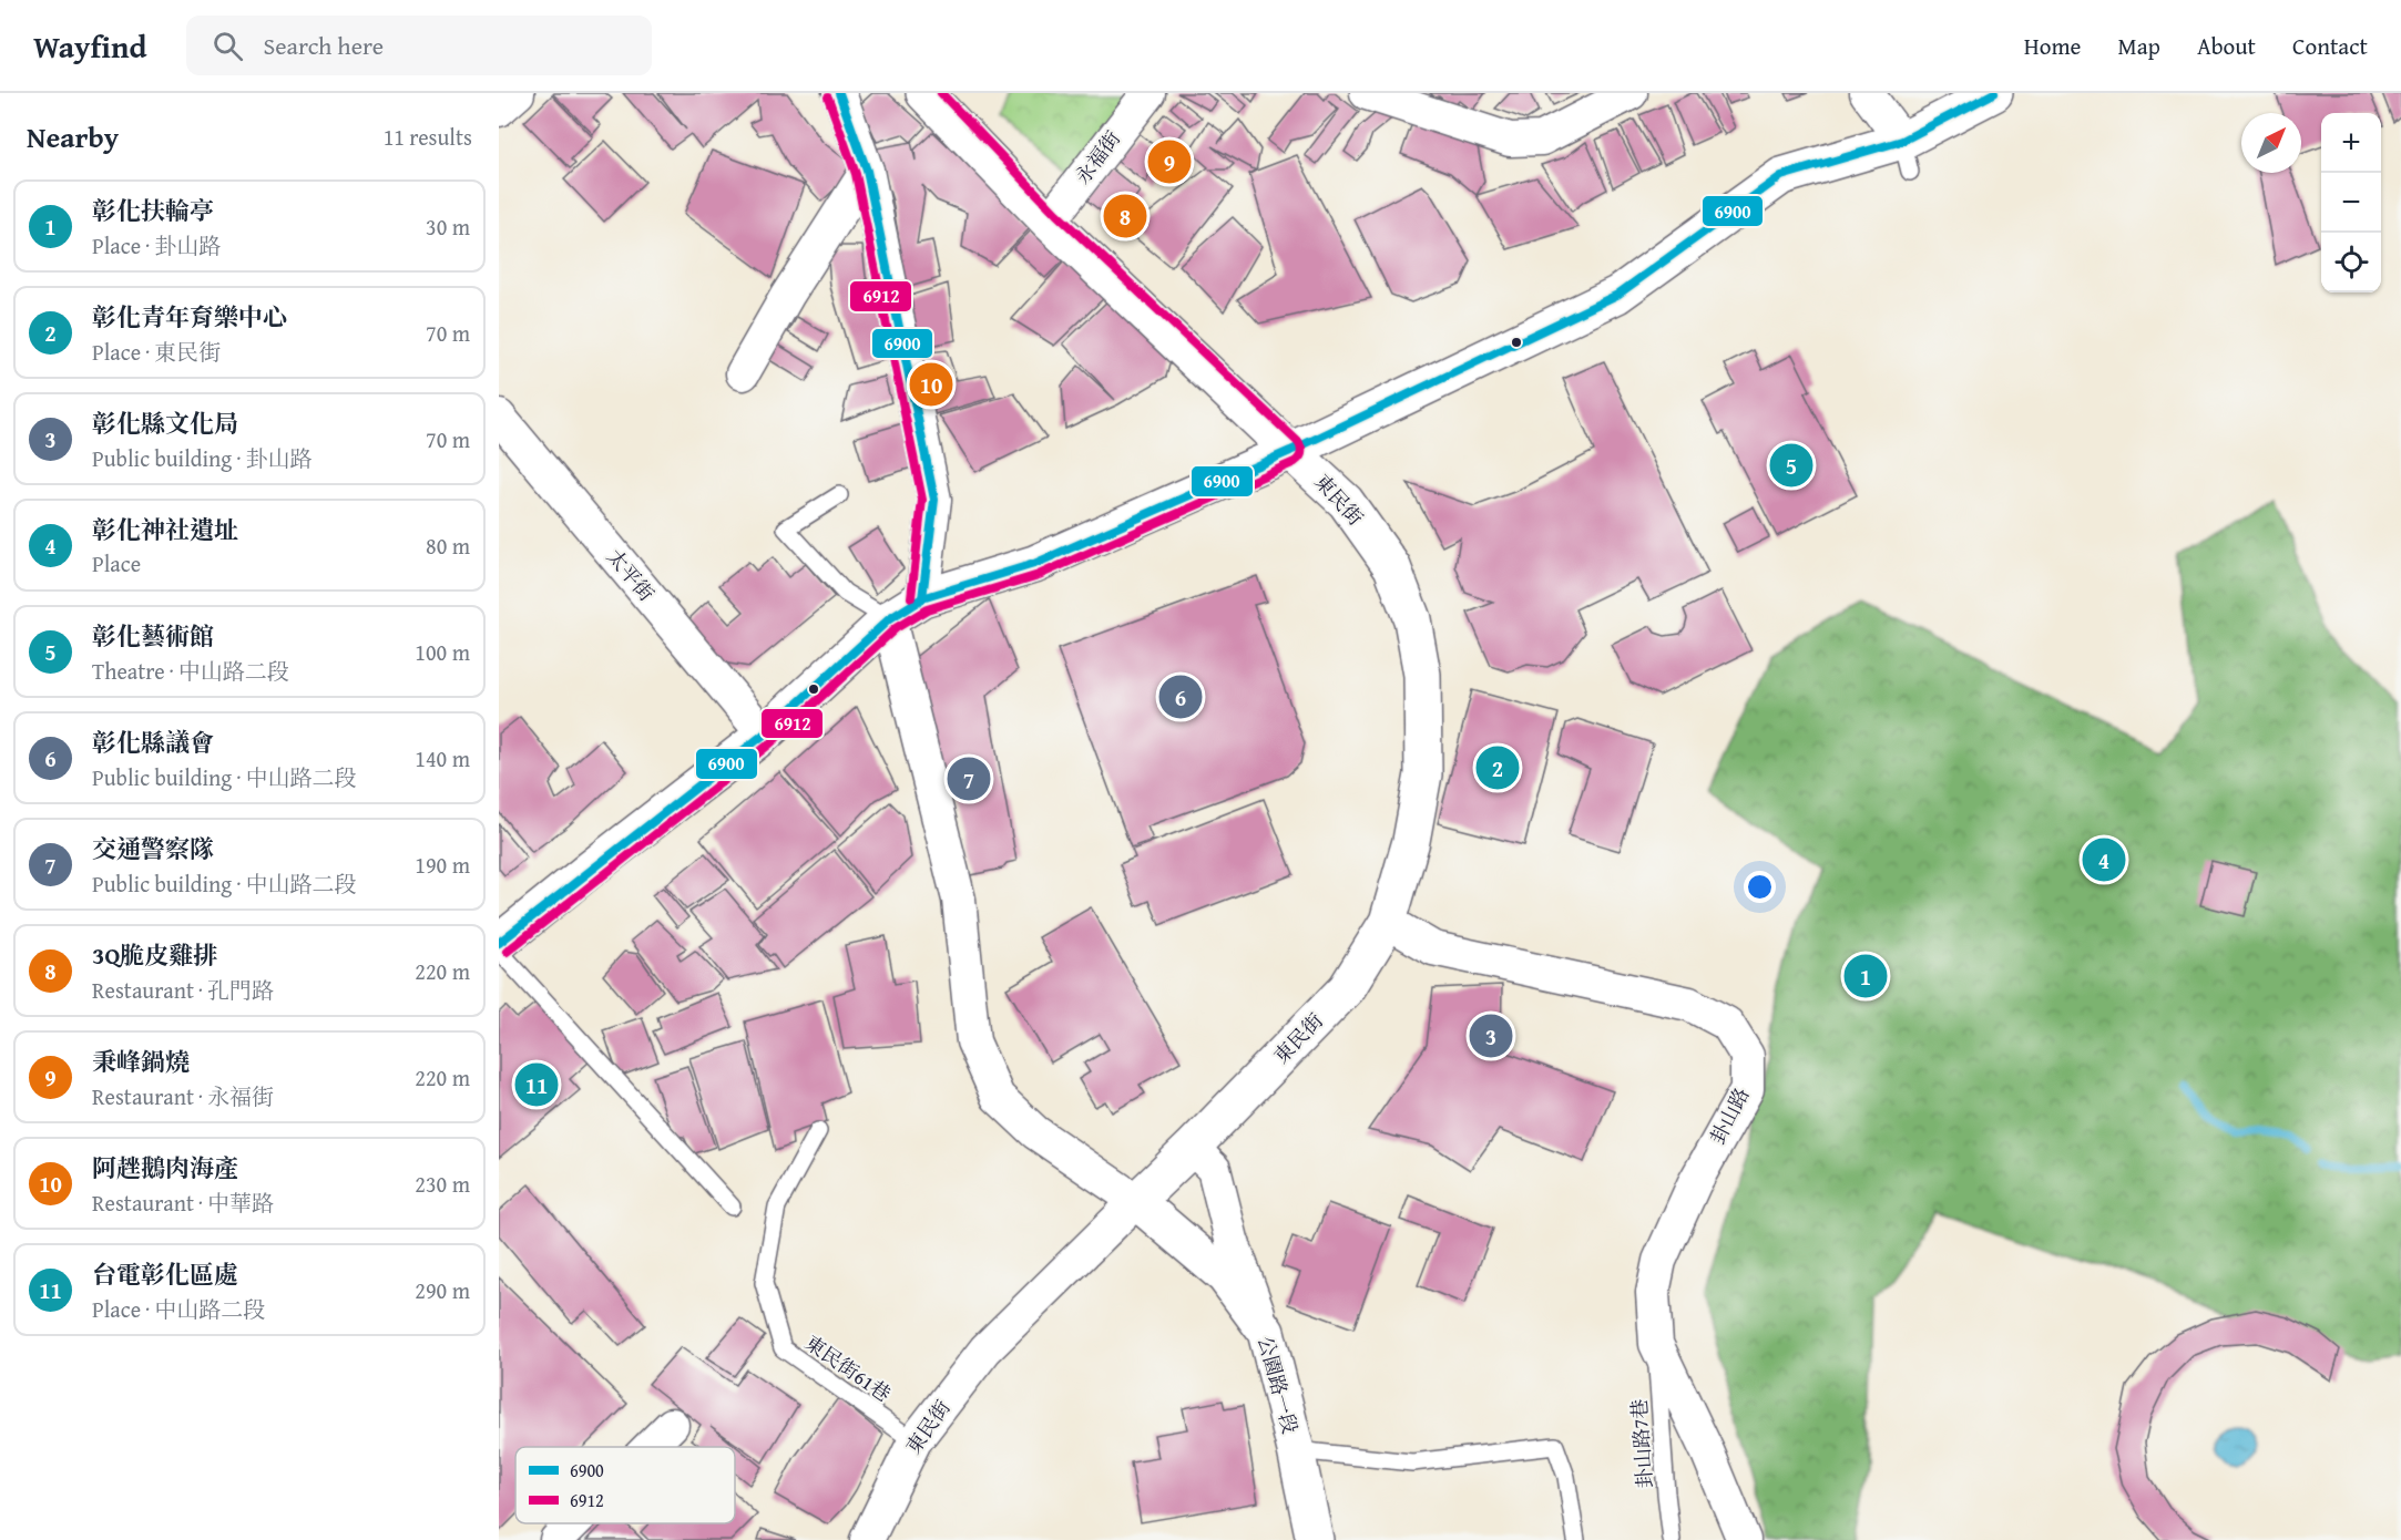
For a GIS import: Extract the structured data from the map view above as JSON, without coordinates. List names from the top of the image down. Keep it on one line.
{"streets":{"main road":["東民街","公園路一段"],"street":["永福街","太平街","卦山路"],"lane":["東民街61巷","卦山路7巷"]},"crossings":[["永福街","東民街"],["東民街","卦山路"],["東民街","東民街61巷"],["東民街","公園路一段"],["卦山路","卦山路7巷"]],"lines":["transit line 6900","transit line 6912"],"legend":["6900","6912"],"north":"top right","page":{"header":"Wayfind","search":"Search here","nav":["Home","Map","About","Contact"],"heading":["Nearby","11 results"],"map_buttons":["+","−"],"pins":["9","8","10","5","6","2","7","4","1","3","11"],"list":[{"mark":"1","name":"彰化扶輪亭","note":"Place · 卦山路","value":"30 m"},{"mark":"2","name":"彰化青年育樂中心","note":"Place · 東民街","value":"70 m"},{"mark":"3","name":"彰化縣文化局","note":"Public building · 卦山路","value":"70 m"},{"mark":"4","name":"彰化神社遺址","note":"Place","value":"80 m"},{"mark":"5","name":"彰化藝術館","note":"Theatre · 中山路二段","value":"100 m"},{"mark":"6","name":"彰化縣議會","note":"Public building · 中山路二段","value":"140 m"},{"mark":"7","name":"交通警察隊","note":"Public building · 中山路二段","value":"190 m"},{"mark":"8","name":"3Q脆皮雞排","note":"Restaurant · 孔門路","value":"220 m"},{"mark":"9","name":"秉峰鍋燒","note":"Restaurant · 永福街","value":"220 m"},{"mark":"10","name":"阿趖鵝肉海產","note":"Restaurant · 中華路","value":"230 m"},{"mark":"11","name":"台電彰化區處","note":"Place · 中山路二段","value":"290 m"}]}}
